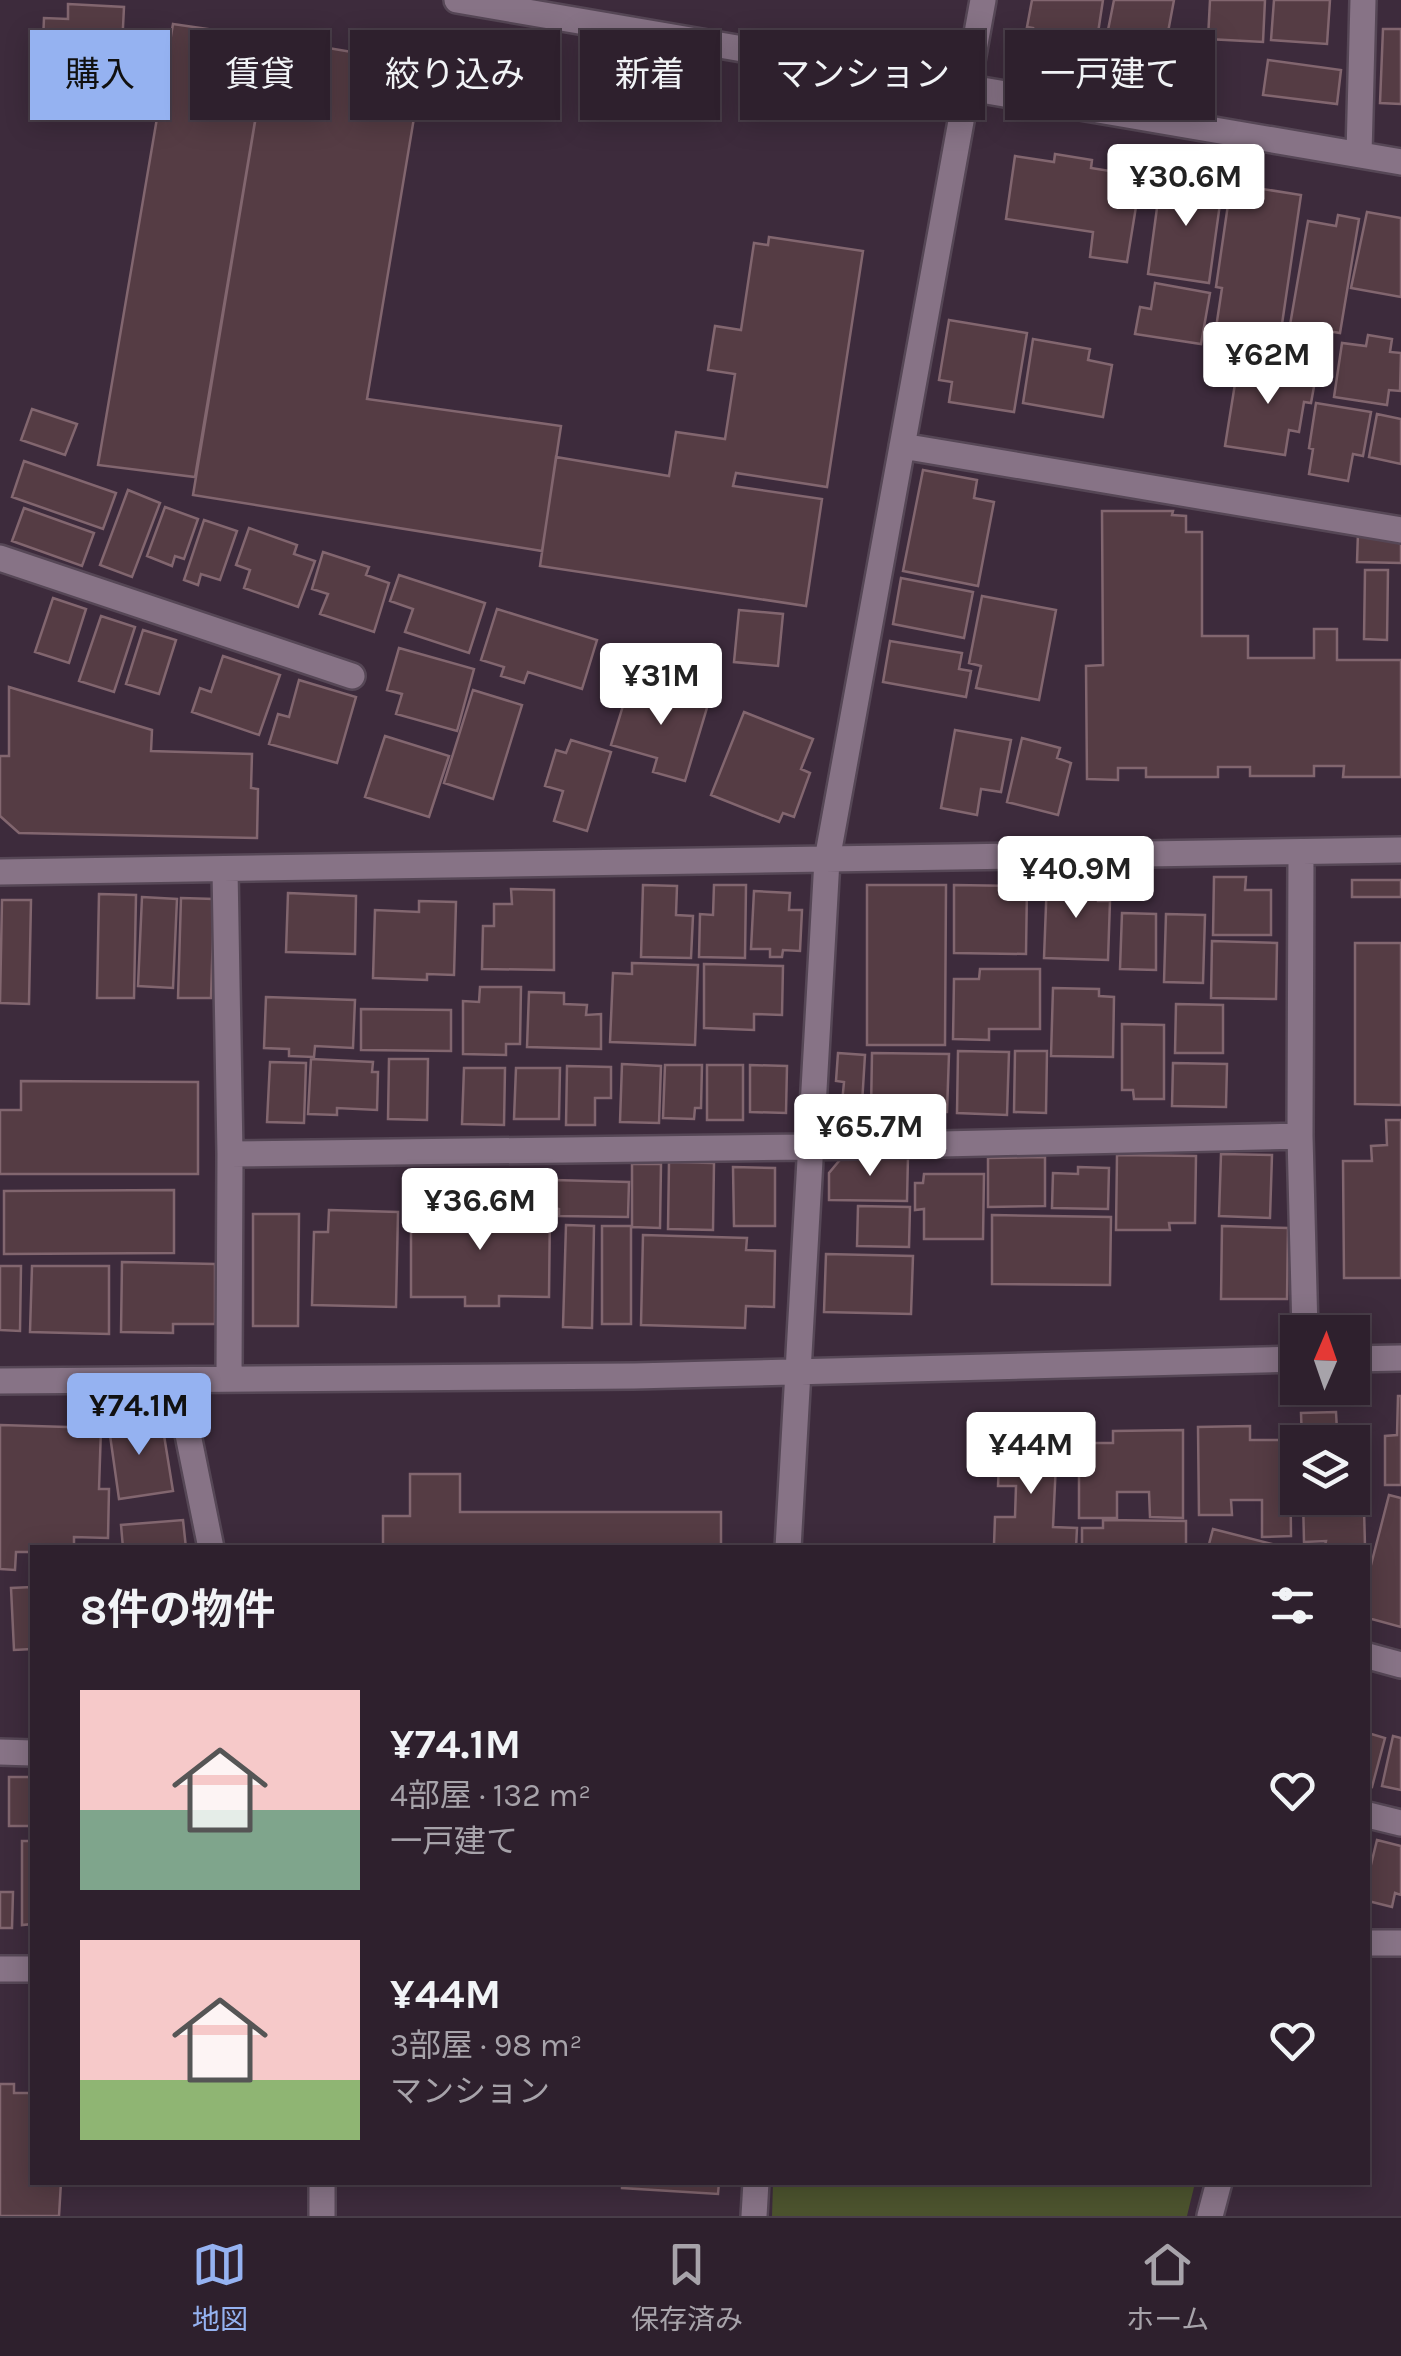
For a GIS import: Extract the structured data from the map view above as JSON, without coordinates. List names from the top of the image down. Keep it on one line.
{"north":"top","page":{"chip":["購入","賃貸","絞り込み","新着","マンション","一戸建て"],"price":["¥30.6M","¥62M","¥31M","¥40.9M","¥65.7M","¥36.6M","¥74.1M","¥44M"],"heading":"8件の物件","list":[{"name":"¥74.1M","note":"4部屋 · 132 m² · 一戸建て"},{"name":"¥44M","note":"3部屋 · 98 m² · マンション"}],"tabs":["地図","保存済み","ホーム"]}}
